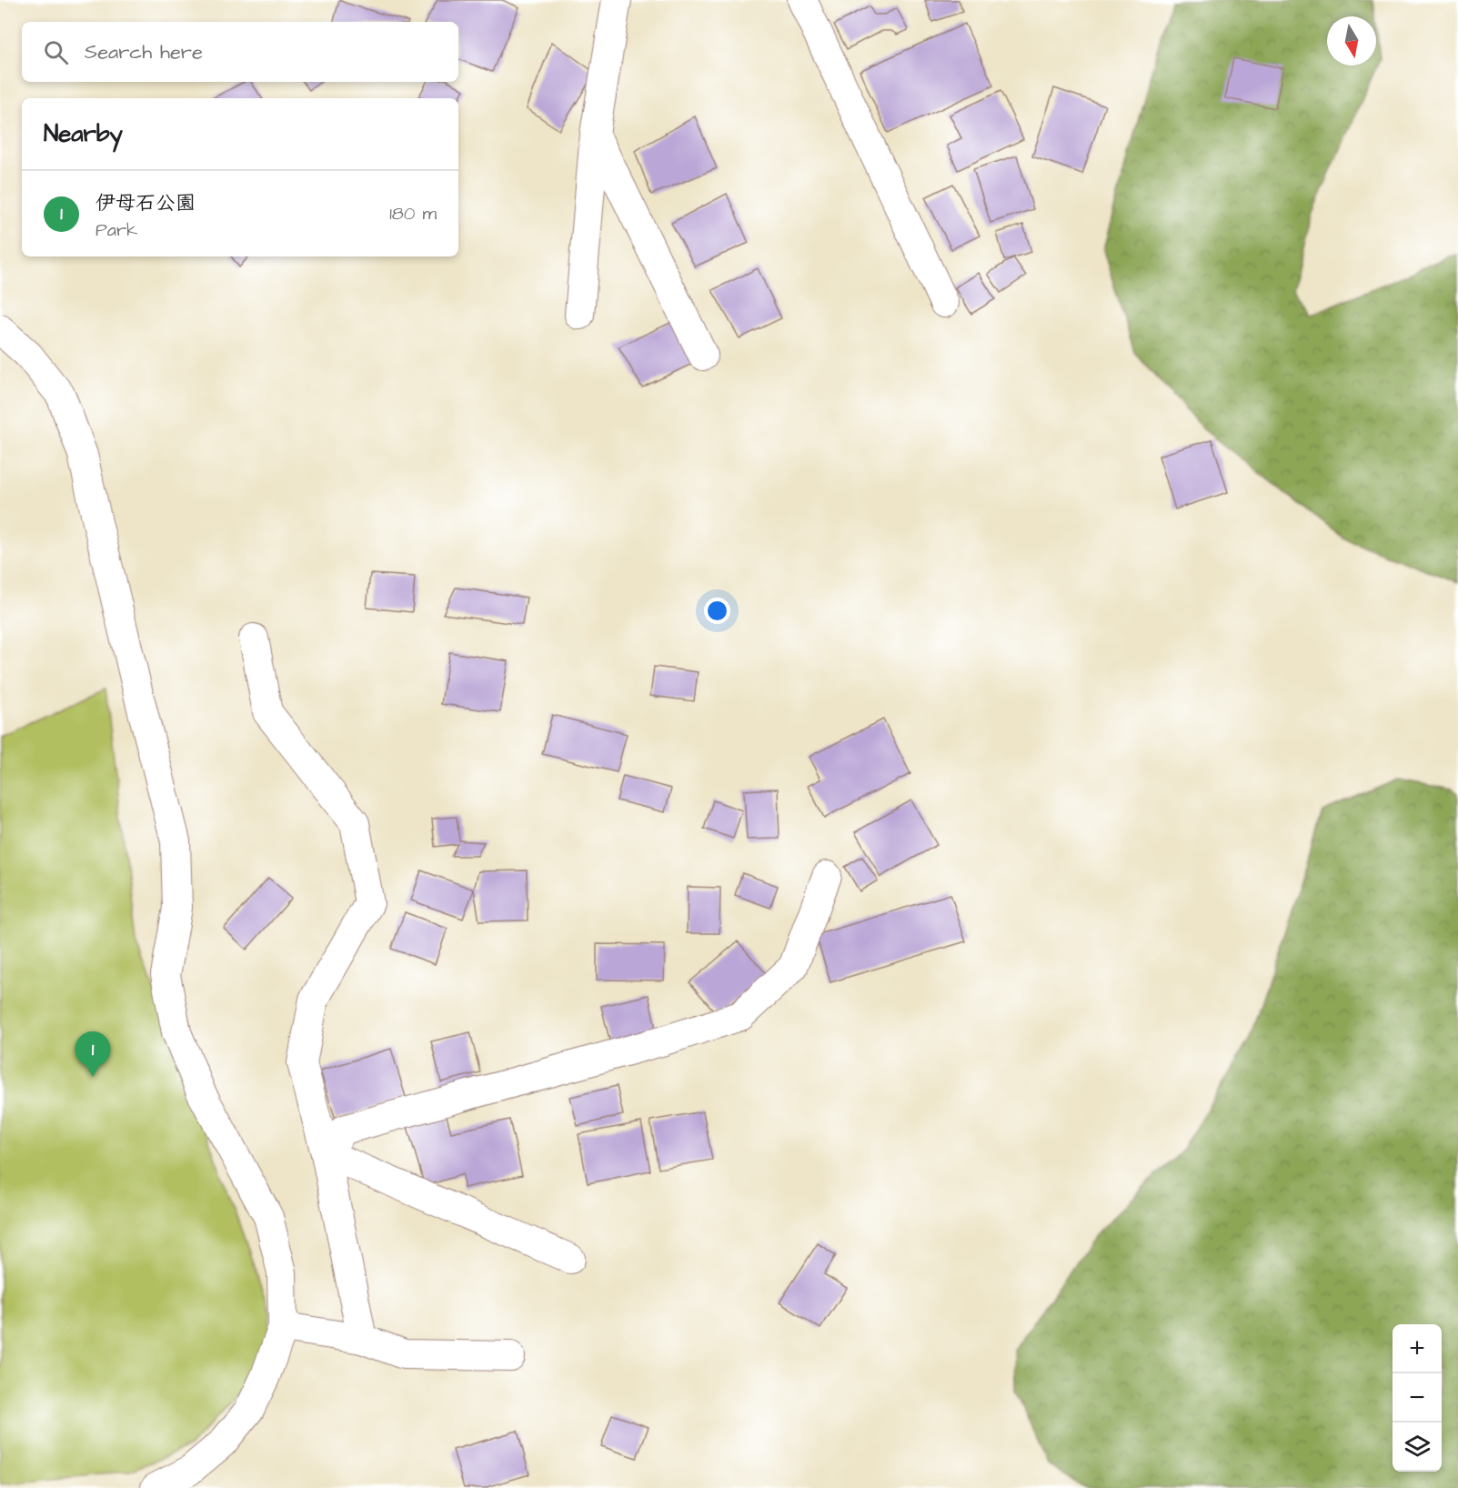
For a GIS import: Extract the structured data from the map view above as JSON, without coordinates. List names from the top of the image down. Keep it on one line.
{"north":"bottom","page":{"search":"Search here","heading":"Nearby","list":[{"mark":"1","name":"伊母石公園","note":"Park","value":"180 m"}],"pins":"1","map_buttons":["+","−"]}}
